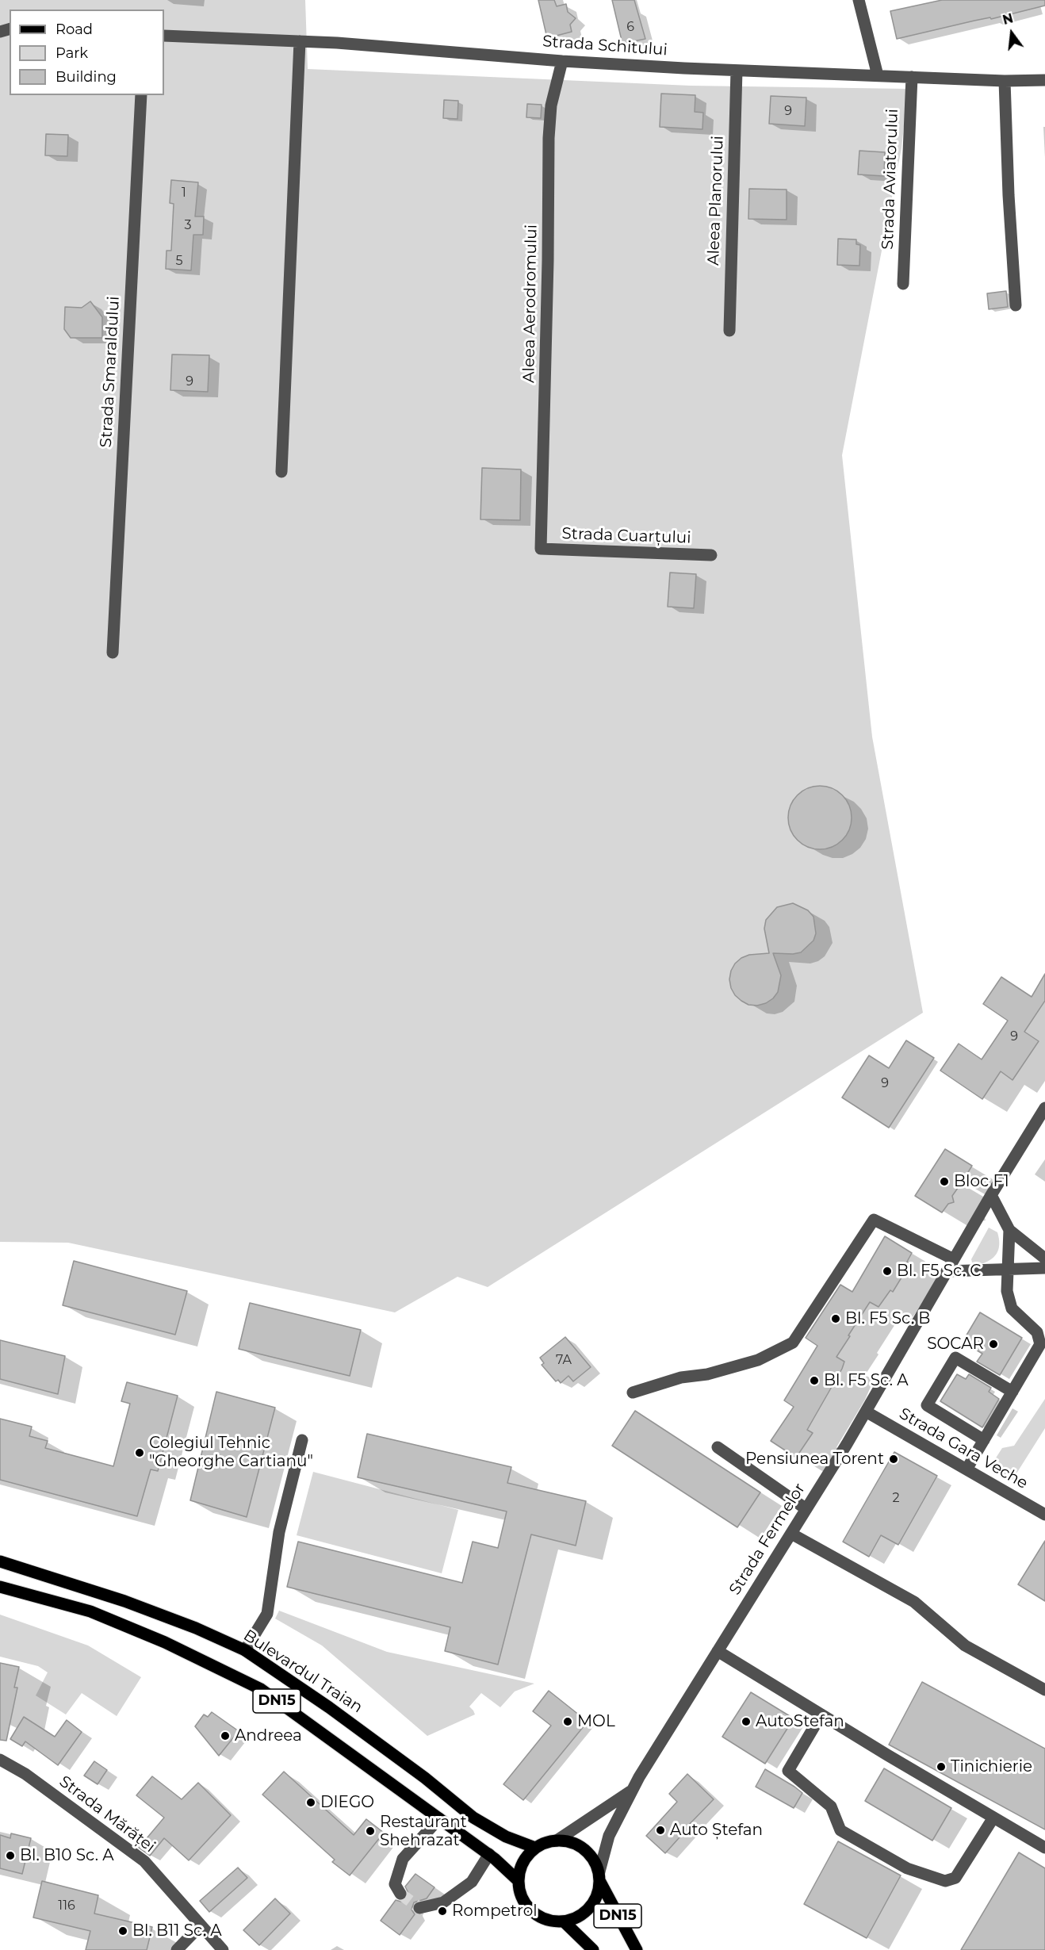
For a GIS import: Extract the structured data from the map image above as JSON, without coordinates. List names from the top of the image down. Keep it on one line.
{"streets":{"main road":["Bulevardul Traian","DN15"],"street":["Strada Schitului","Strada Aviatorului","Aleea Planorului","Aleea Aerodromului","Strada Smaraldului","Strada Cuarțului","Strada Gara Veche","Strada Fermelor","Strada Mărăței"]},"crossings":[["Strada Schitului","Strada Aviatorului"],["Strada Schitului","Aleea Planorului"],["Strada Schitului","Aleea Aerodromului"],["Aleea Aerodromului","Strada Cuarțului"],["Strada Gara Veche","Strada Fermelor"],["Strada Fermelor","Bulevardul Traian"],["Strada Fermelor","DN15"],["Bulevardul Traian","DN15"]],"places":["Bloc F1","Bl. F5 Sc. C","Bl. F5 Sc. B","SOCAR","Bl. F5 Sc. A","Colegiul Tehnic \"Gheorghe Cartianu\"","Pensiunea Torent","MOL","AutoStefan","Andreea","Tinichierie","DIEGO","Auto Ștefan","Restaurant Shehrazat","Bl. B10 Sc. A","Rompetrol","Bl. B11 Sc. A"],"house_numbers":["6","9","1","3","5","9","9","9","7A","2","116"],"legend":["Road","Park","Building"],"north":"top"}
